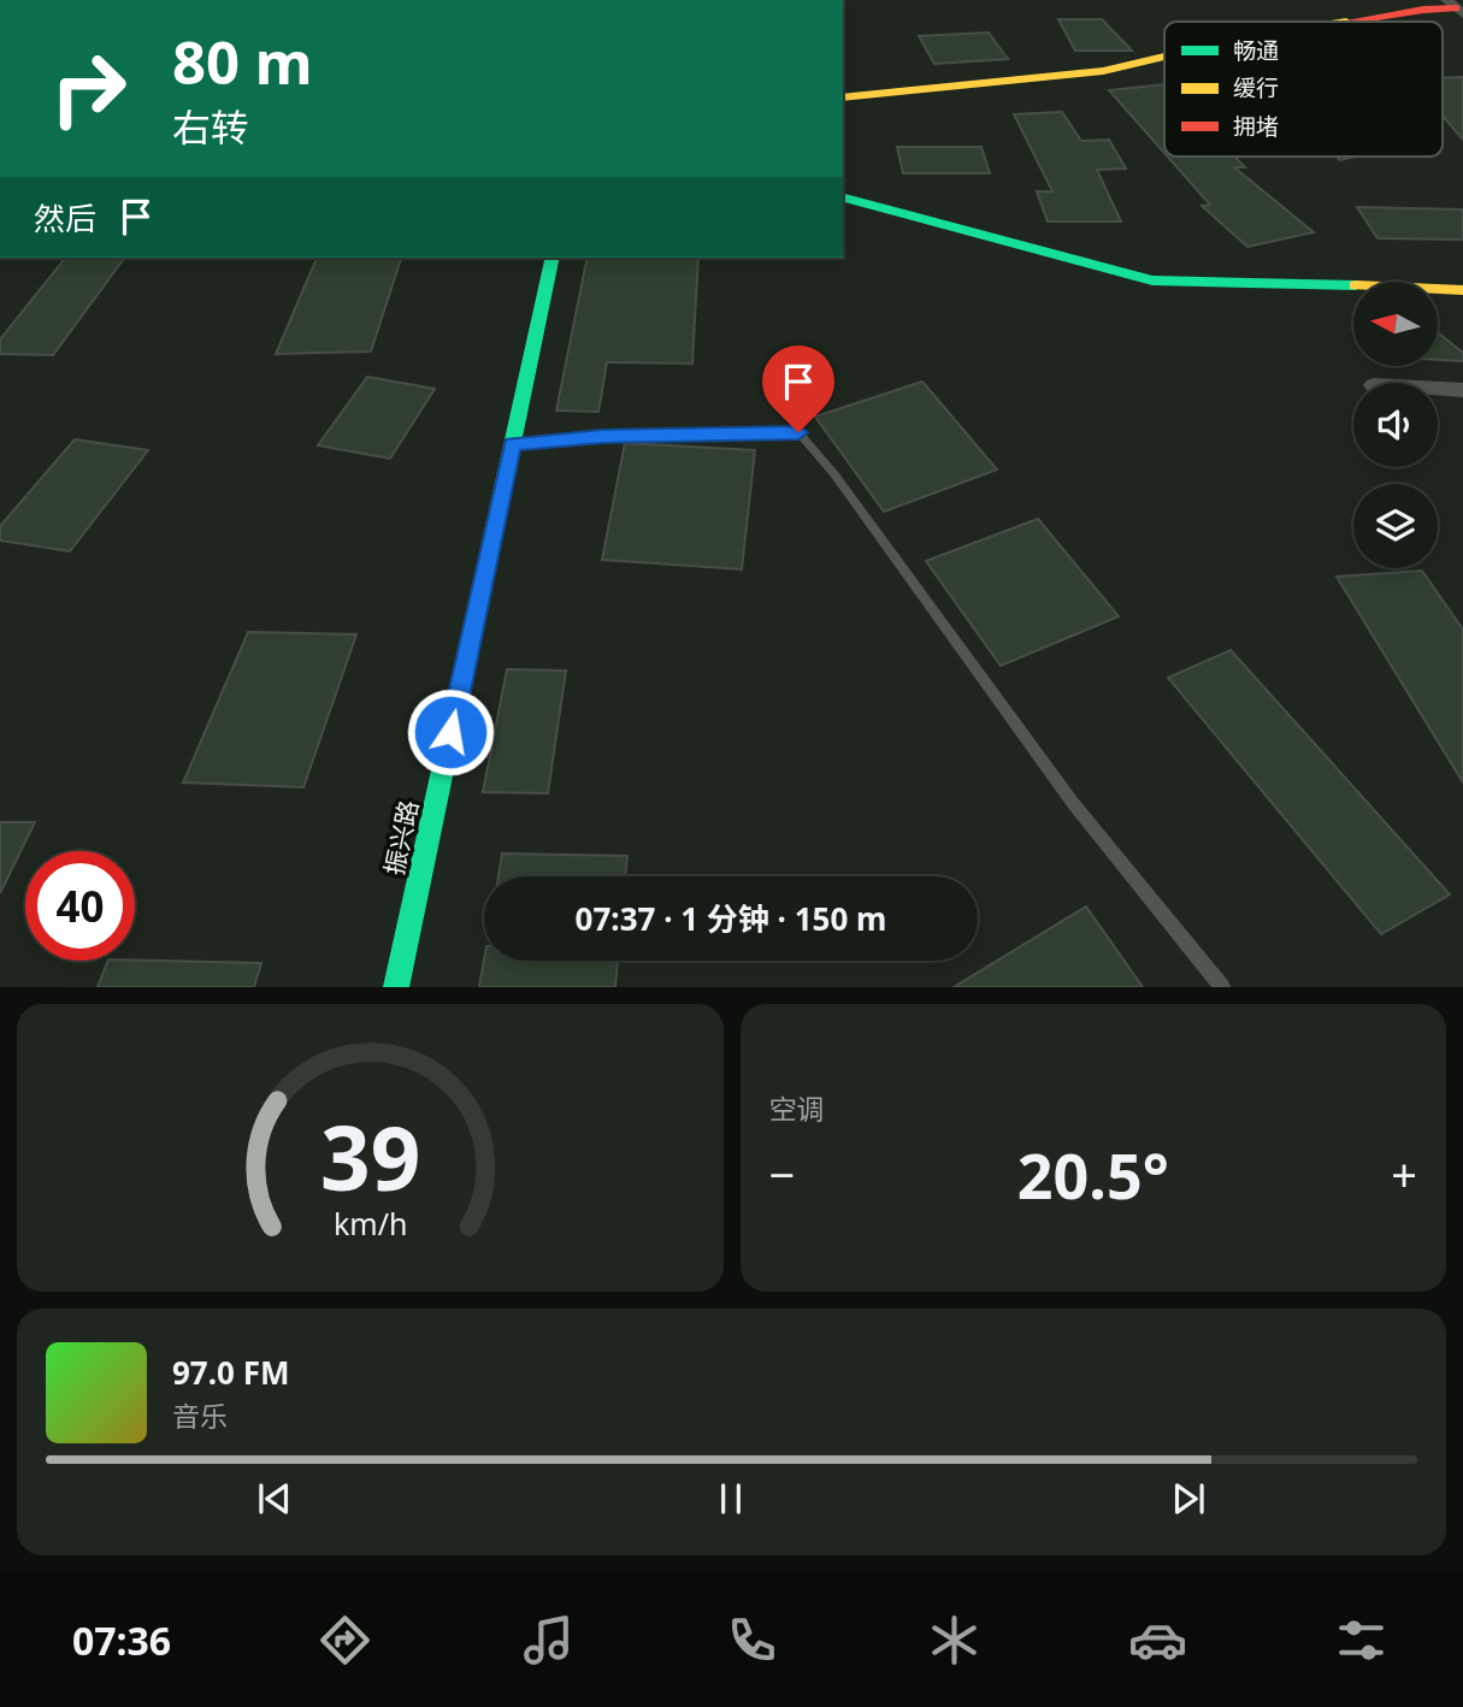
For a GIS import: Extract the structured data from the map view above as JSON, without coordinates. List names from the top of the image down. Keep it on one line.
{"streets":{"street":["振兴路"]},"legend":["畅通","缓行","拥堵"],"north":"left","page":{"turn":["80 m","右转"],"then":"然后","limit":"40","trip":"07:37 · 1 分钟 · 150 m","tile":"空调","heat":["−","20.5°","+"],"song":["97.0 FM","音乐"],"tabs":"07:36","gauge":["39","km/h"]}}
